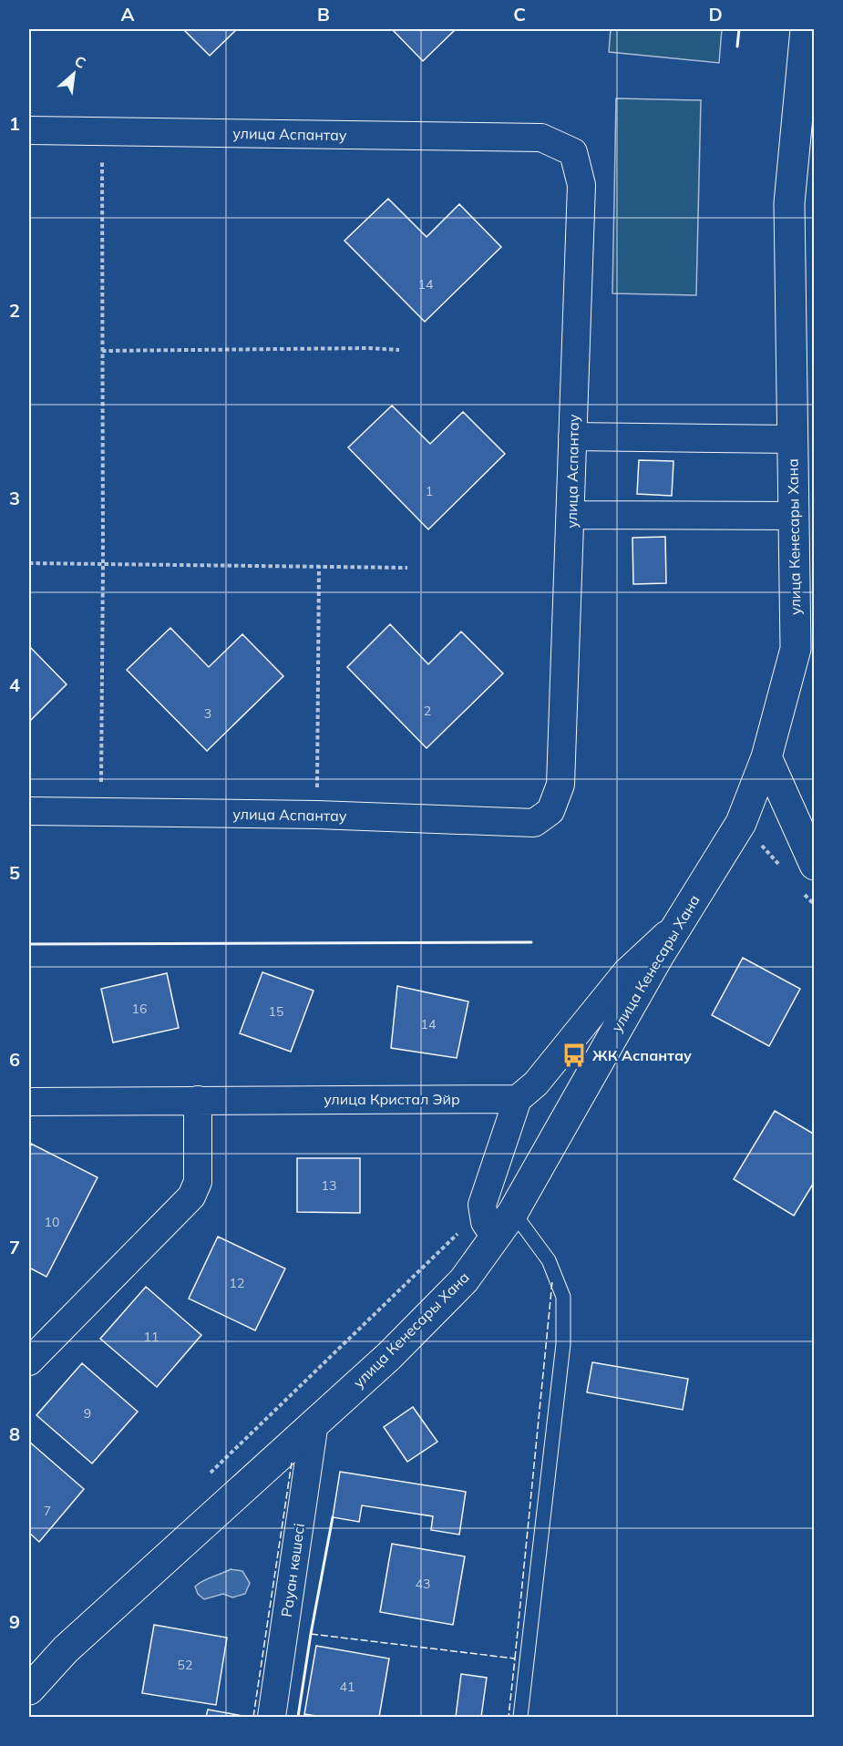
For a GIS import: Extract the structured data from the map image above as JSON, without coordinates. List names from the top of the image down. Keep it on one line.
{"streets":{"street":["улица Аспантау","улица Кенесары Хана","улица Кристал Эйр","Рауан көшесі"]},"crossings":[["улица Кенесары Хана","Рауан көшесі"]],"places":{"bus stop":["ЖК Аспантау"]},"house_numbers":["14","1","2","3","16","15","14","13","10","12","11","9","7","43","52","41"],"north":"top right","grid":{"columns":["A","B","C","D"],"rows":["1","2","3","4","5","6","7","8","9"]}}
